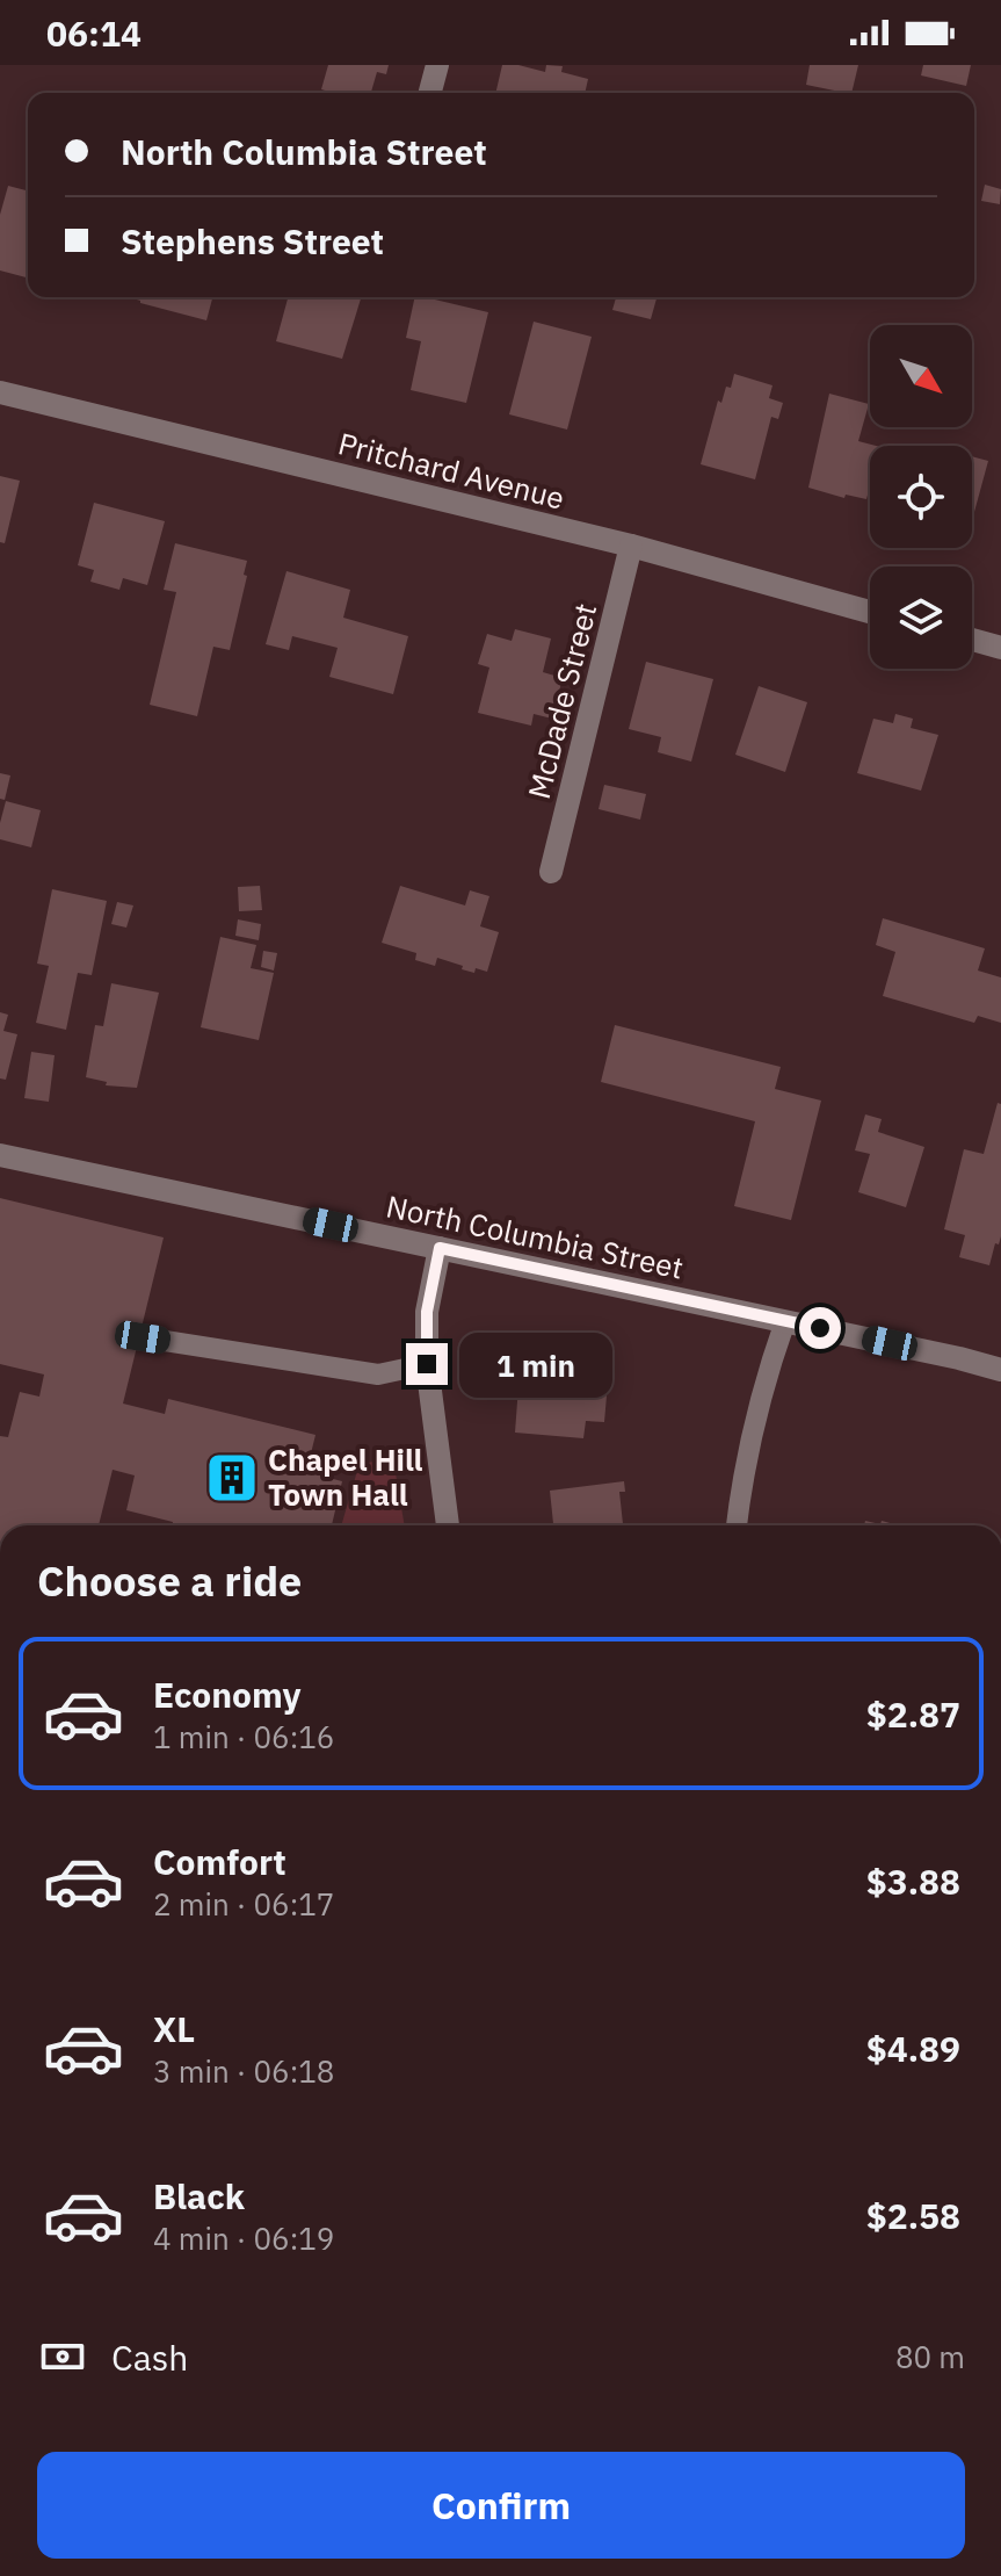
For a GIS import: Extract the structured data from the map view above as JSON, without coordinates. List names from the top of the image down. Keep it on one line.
{"streets":{"street":["Pritchard Avenue","McDade Street","North Columbia Street"]},"crossings":[["Pritchard Avenue","McDade Street"]],"places":{"building":["Chapel Hill Town Hall"]},"north":"bottom right","page":{"status":"06:14","banner":["North Columbia Street","Stephens Street"],"bubble":"1 min","heading":"Choose a ride","list":[{"name":"Economy","note":"1 min · 06:16","value":"$2.87"},{"name":"Comfort","note":"2 min · 06:17","value":"$3.88"},{"name":"XL","note":"3 min · 06:18","value":"$4.89"},{"name":"Black","note":"4 min · 06:19","value":"$2.58"}],"pay":["Cash","80 m"],"buttons":"Confirm"}}
